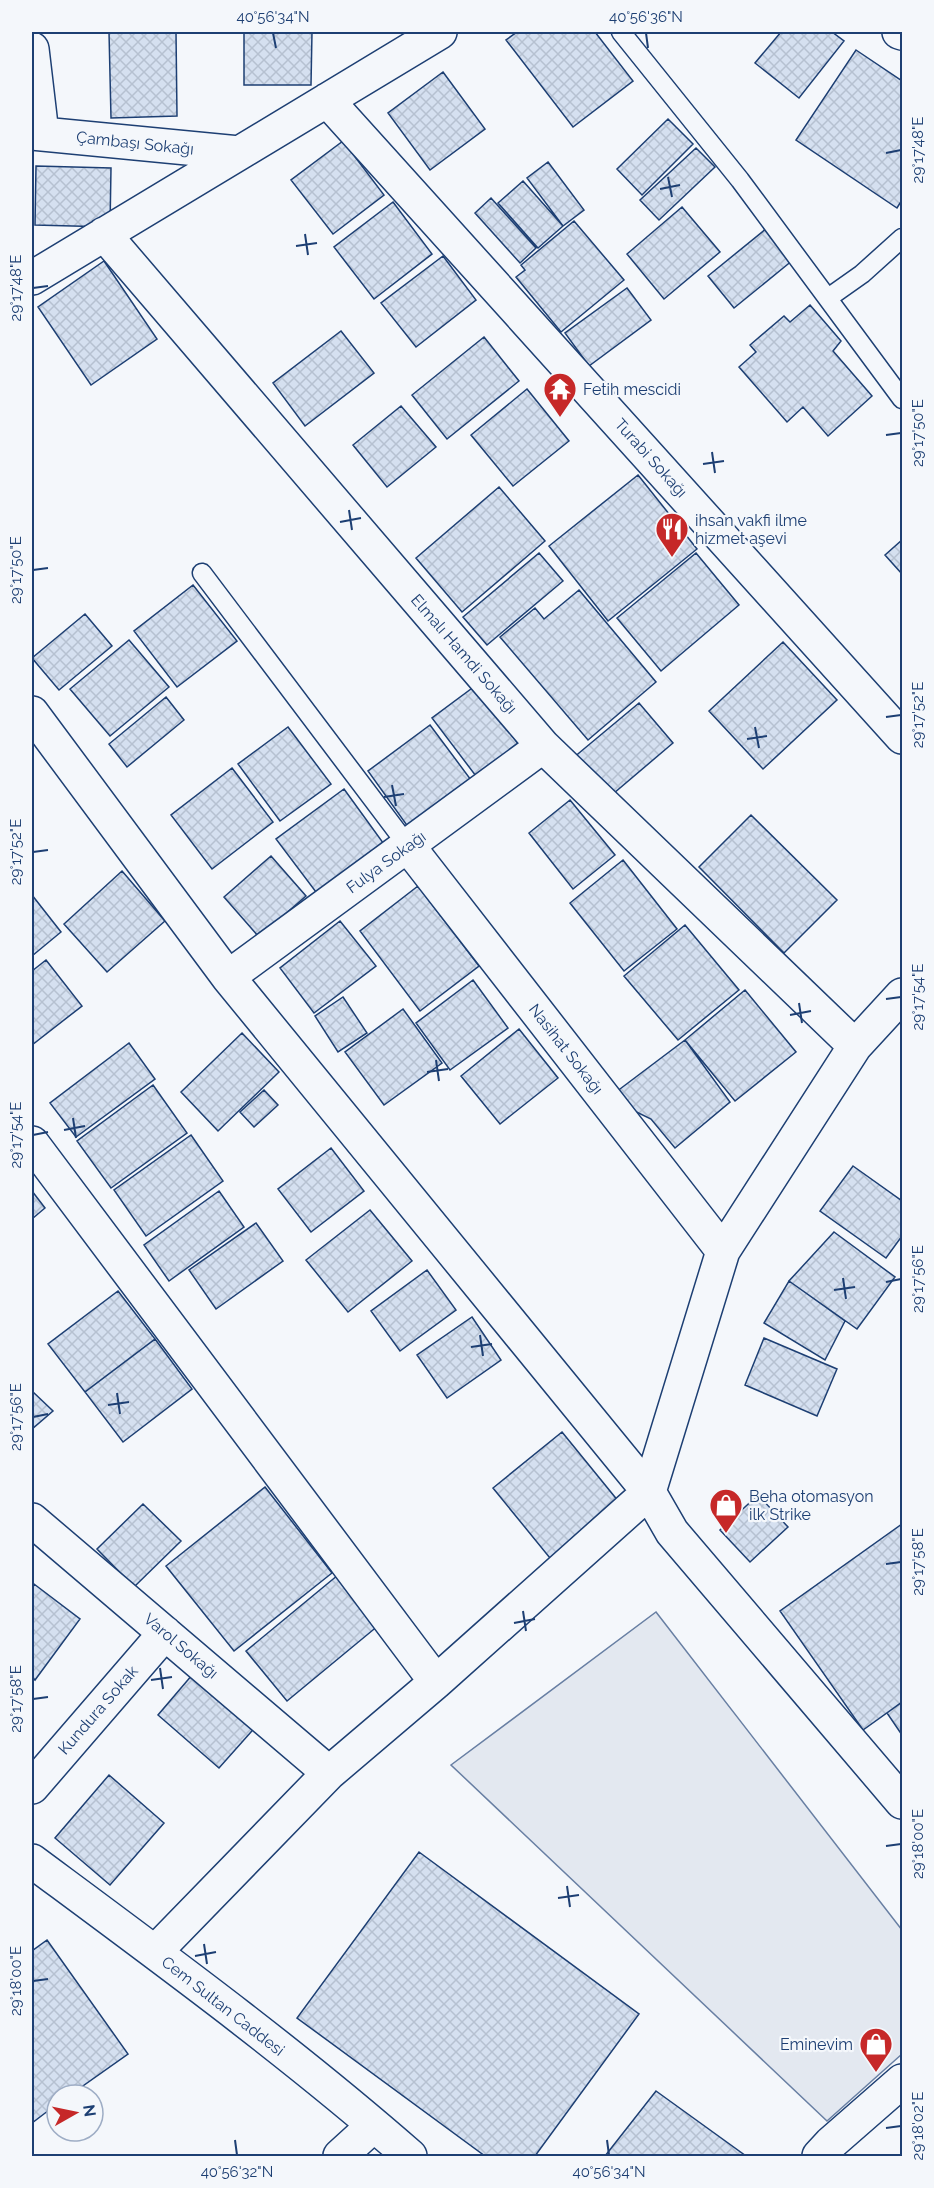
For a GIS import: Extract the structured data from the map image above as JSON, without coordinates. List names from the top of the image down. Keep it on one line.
{"streets":{"street":["Çambaşı Sokağı","Turabi Sokağı","Elmalı Hamdi Sokağı","Fulya Sokağı","Nasihat Sokağı","Varol Sokağı","Kundura Sokak","Cem Sultan Caddesi"]},"crossings":[["Elmalı Hamdi Sokağı","Fulya Sokağı"],["Fulya Sokağı","Nasihat Sokağı"],["Varol Sokağı","Kundura Sokak"]],"places":{"temple":["Fetih mescidi"],"restaurant":["ihsan vakfi ilme hizmet aşevi"],"shop":["Beha otomasyon ilk Strike","Eminevim"]},"north":"right","coordinates":["40°56'34\"N","40°56'36\"N","29°17'48\"E","29°17'50\"E","29°17'52\"E","29°17'54\"E","29°17'56\"E","29°17'58\"E","29°18'00\"E","29°18'02\"E","40°56'32\"N"]}
